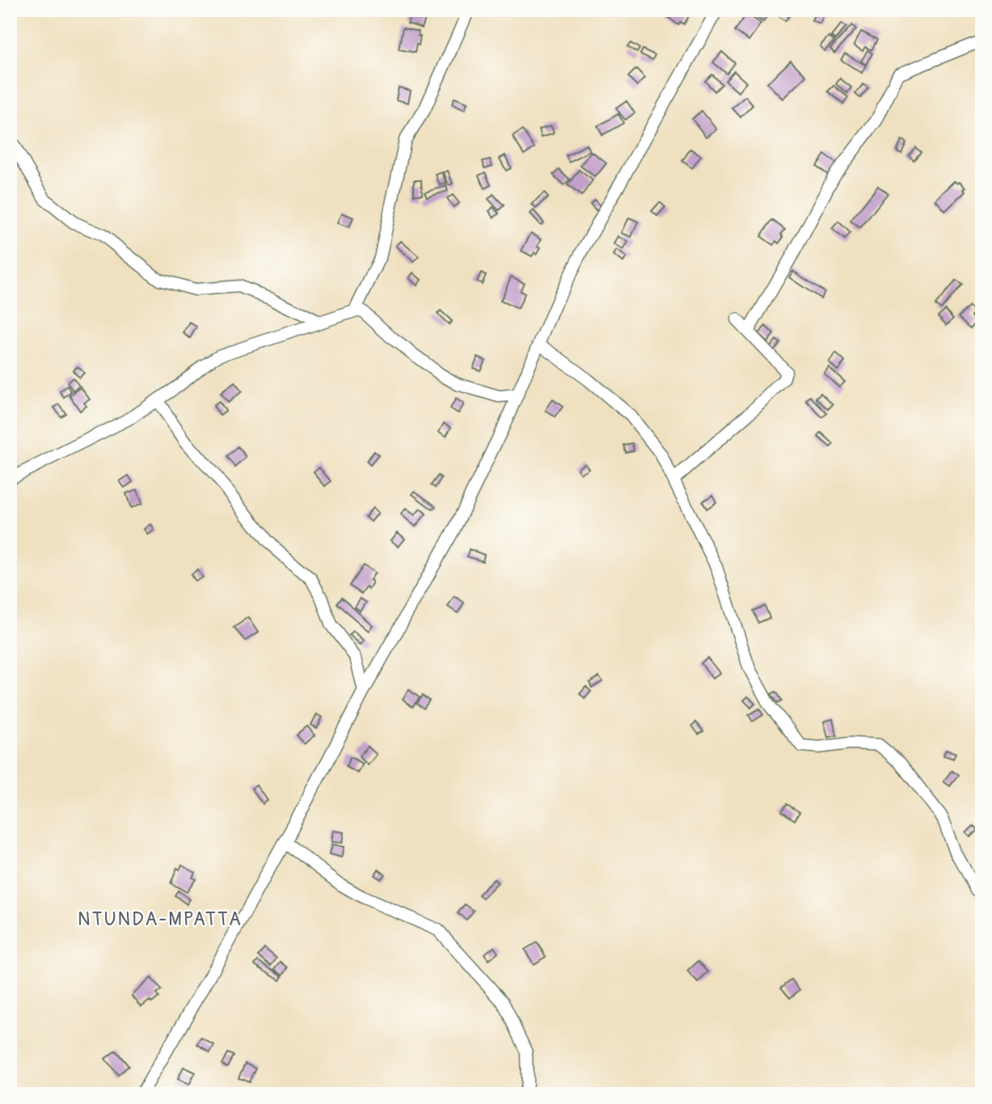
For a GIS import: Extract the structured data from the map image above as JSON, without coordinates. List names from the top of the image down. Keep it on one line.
{"districts":["NTUNDA-MPATTA"]}
